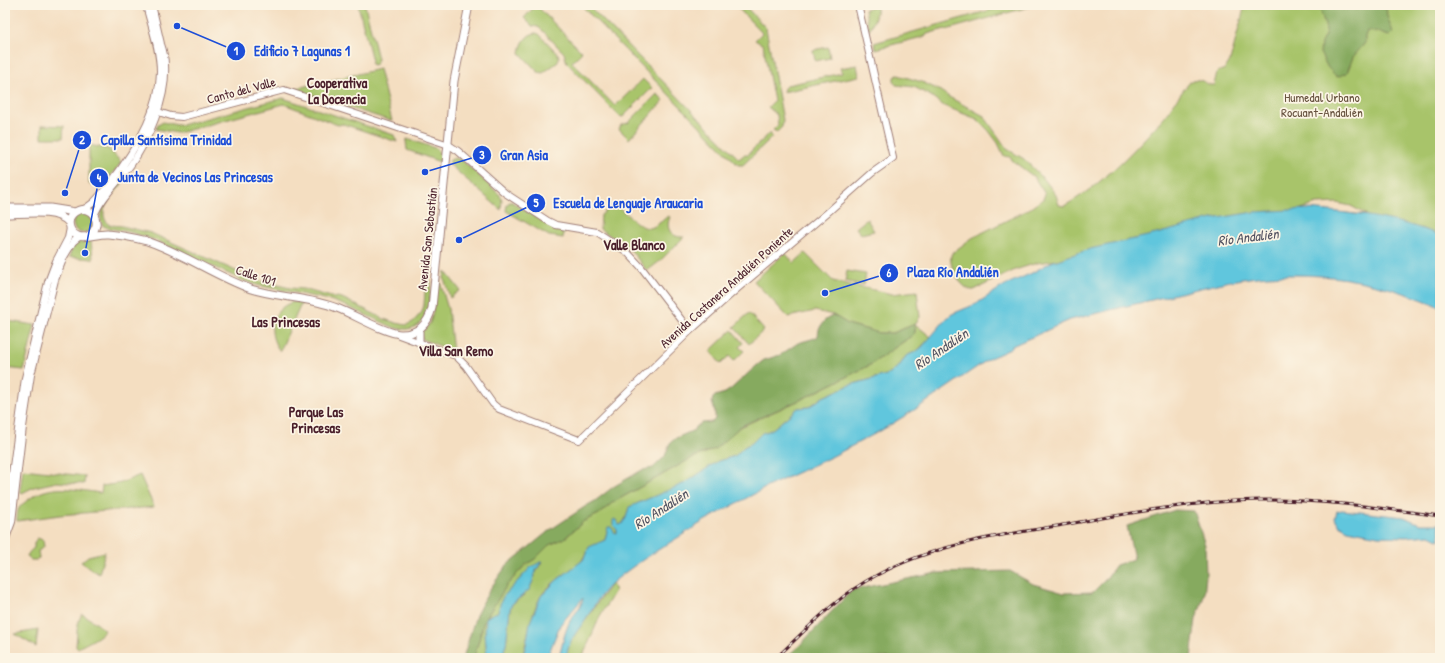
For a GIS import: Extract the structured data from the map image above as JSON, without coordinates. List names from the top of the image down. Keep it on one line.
{"streets":{"main road":["Avenida San Sebastián","Calle 101"],"street":["Canto del Valle","Avenida Costanera Andalién Poniente"]},"crossings":[["Canto del Valle","Avenida San Sebastián"],["Canto del Valle","Avenida Costanera Andalién Poniente"]],"districts":["Cooperativa La Docencia","Valle Blanco","Las Princesas","Villa San Remo","Parque Las Princesas"],"water":["Río Andalién"],"parks":["Humedal Urbano Rocuant-Andalién"],"places":["Edificio 7 Lagunas 1","Gran Asia","Capilla Santísima Trinidad","Escuela de Lenguaje Araucaria","Junta de Vecinos Las Princesas","Plaza Río Andalién"]}
